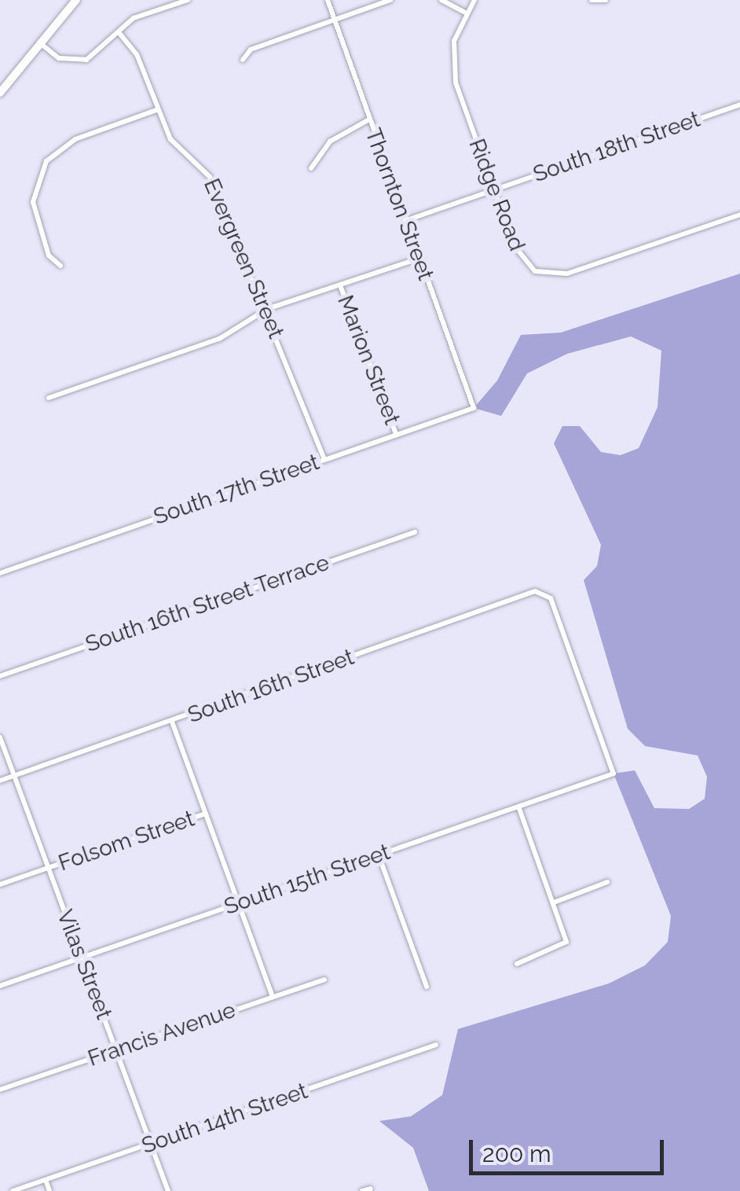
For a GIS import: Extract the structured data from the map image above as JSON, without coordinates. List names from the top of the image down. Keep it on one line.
{"streets":{"street":["South 18th Street","Ridge Road","Thornton Street","Evergreen Street","Marion Street","South 17th Street","South 16th Street Terrace","South 16th Street","Folsom Street","South 15th Street","Vilas Street","Francis Avenue","South 14th Street"]},"crossings":[["South 18th Street","Ridge Road"],["South 18th Street","Thornton Street"],["Thornton Street","South 17th Street"],["Evergreen Street","South 17th Street"],["Marion Street","South 17th Street"],["South 16th Street","South 15th Street"],["South 16th Street","Vilas Street"],["Folsom Street","Vilas Street"],["South 15th Street","Vilas Street"],["Vilas Street","Francis Avenue"],["Vilas Street","South 14th Street"]],"scale_bar":"200 m"}
